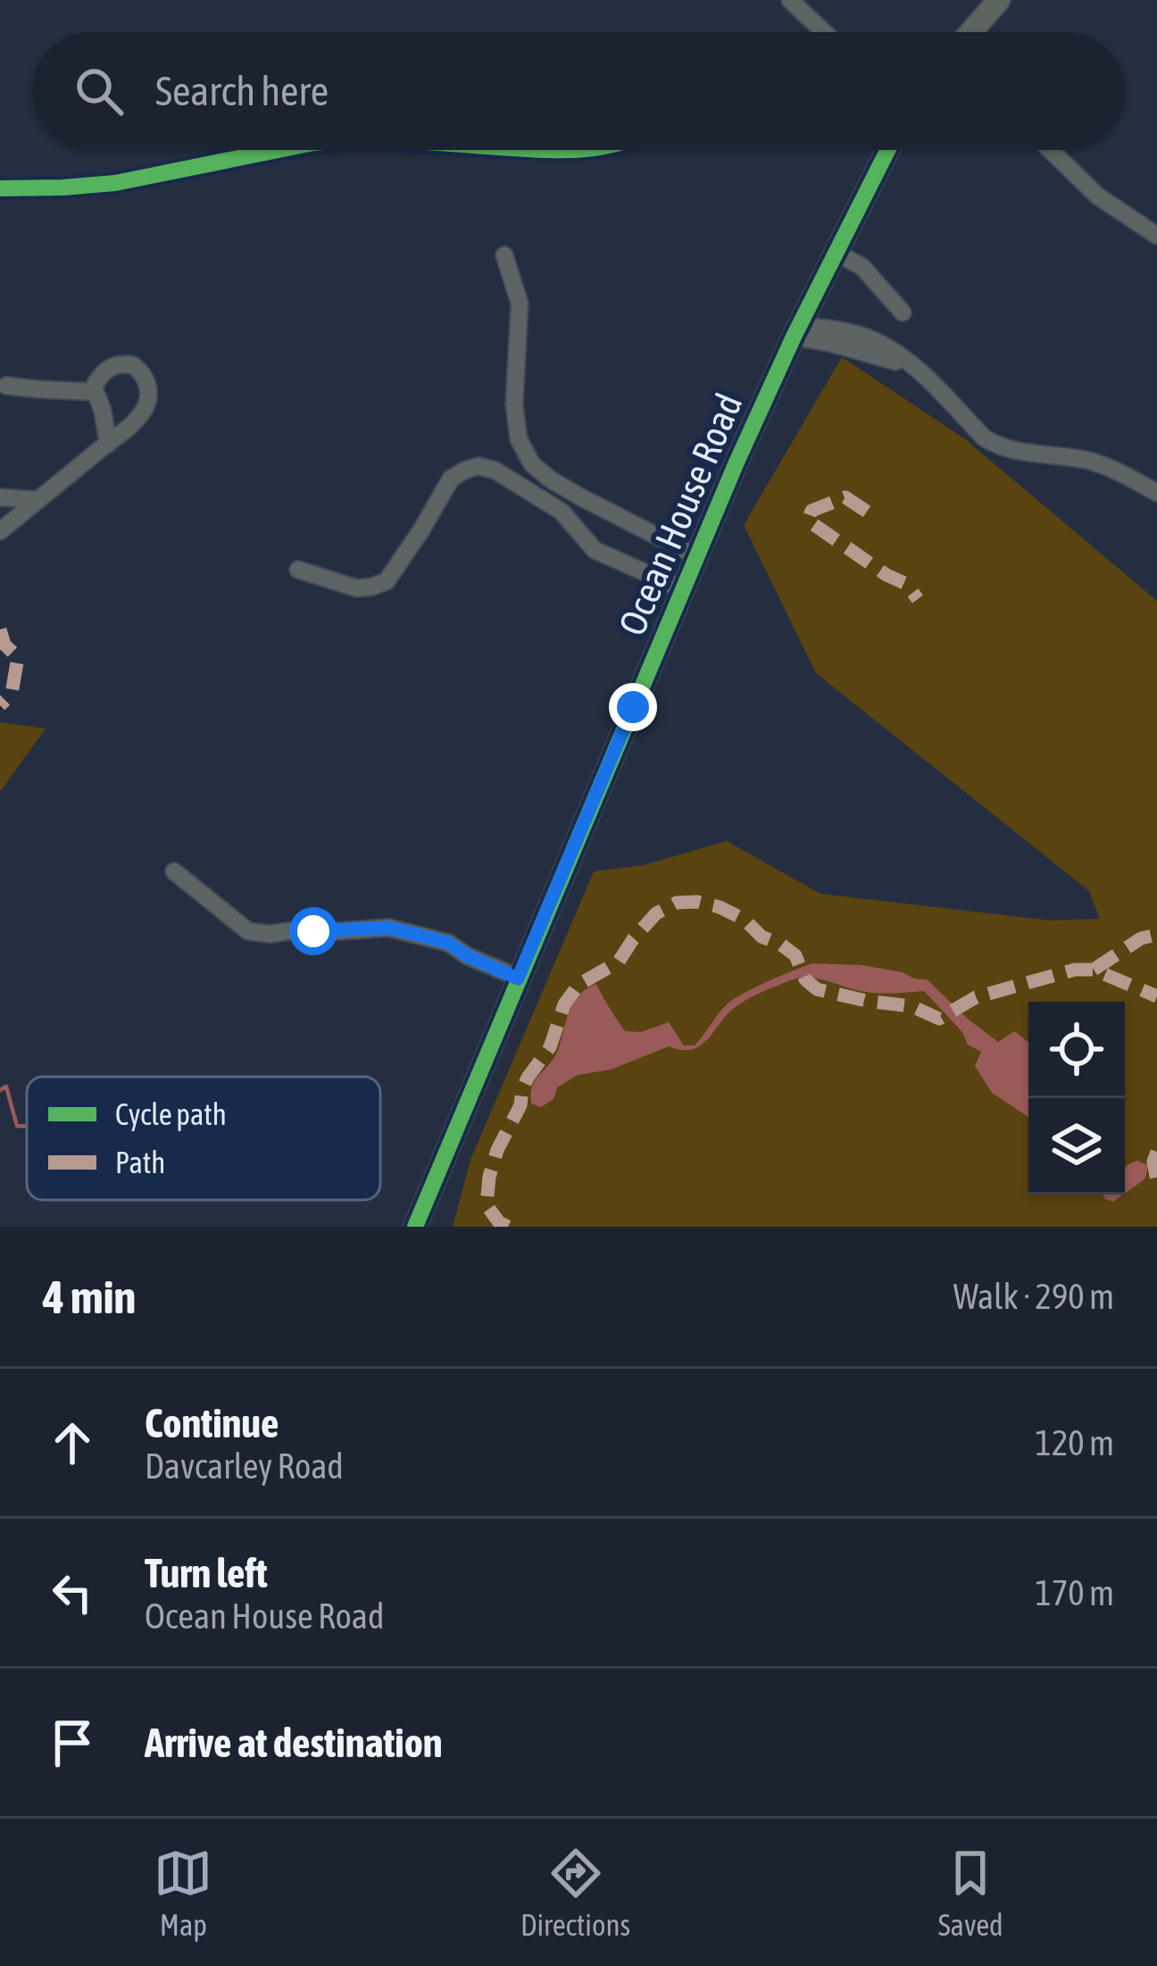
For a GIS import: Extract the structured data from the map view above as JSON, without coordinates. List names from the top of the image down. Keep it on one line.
{"streets":{"main road":["Ocean House Road"]},"legend":["Cycle path","Path"],"page":{"search":"Search here","heading":["4 min","Walk · 290 m"],"list":[["Continue","Davcarley Road","120 m"],["Turn left","Ocean House Road","170 m"],"Arrive at destination"],"nav":["Map","Directions","Saved"]}}
